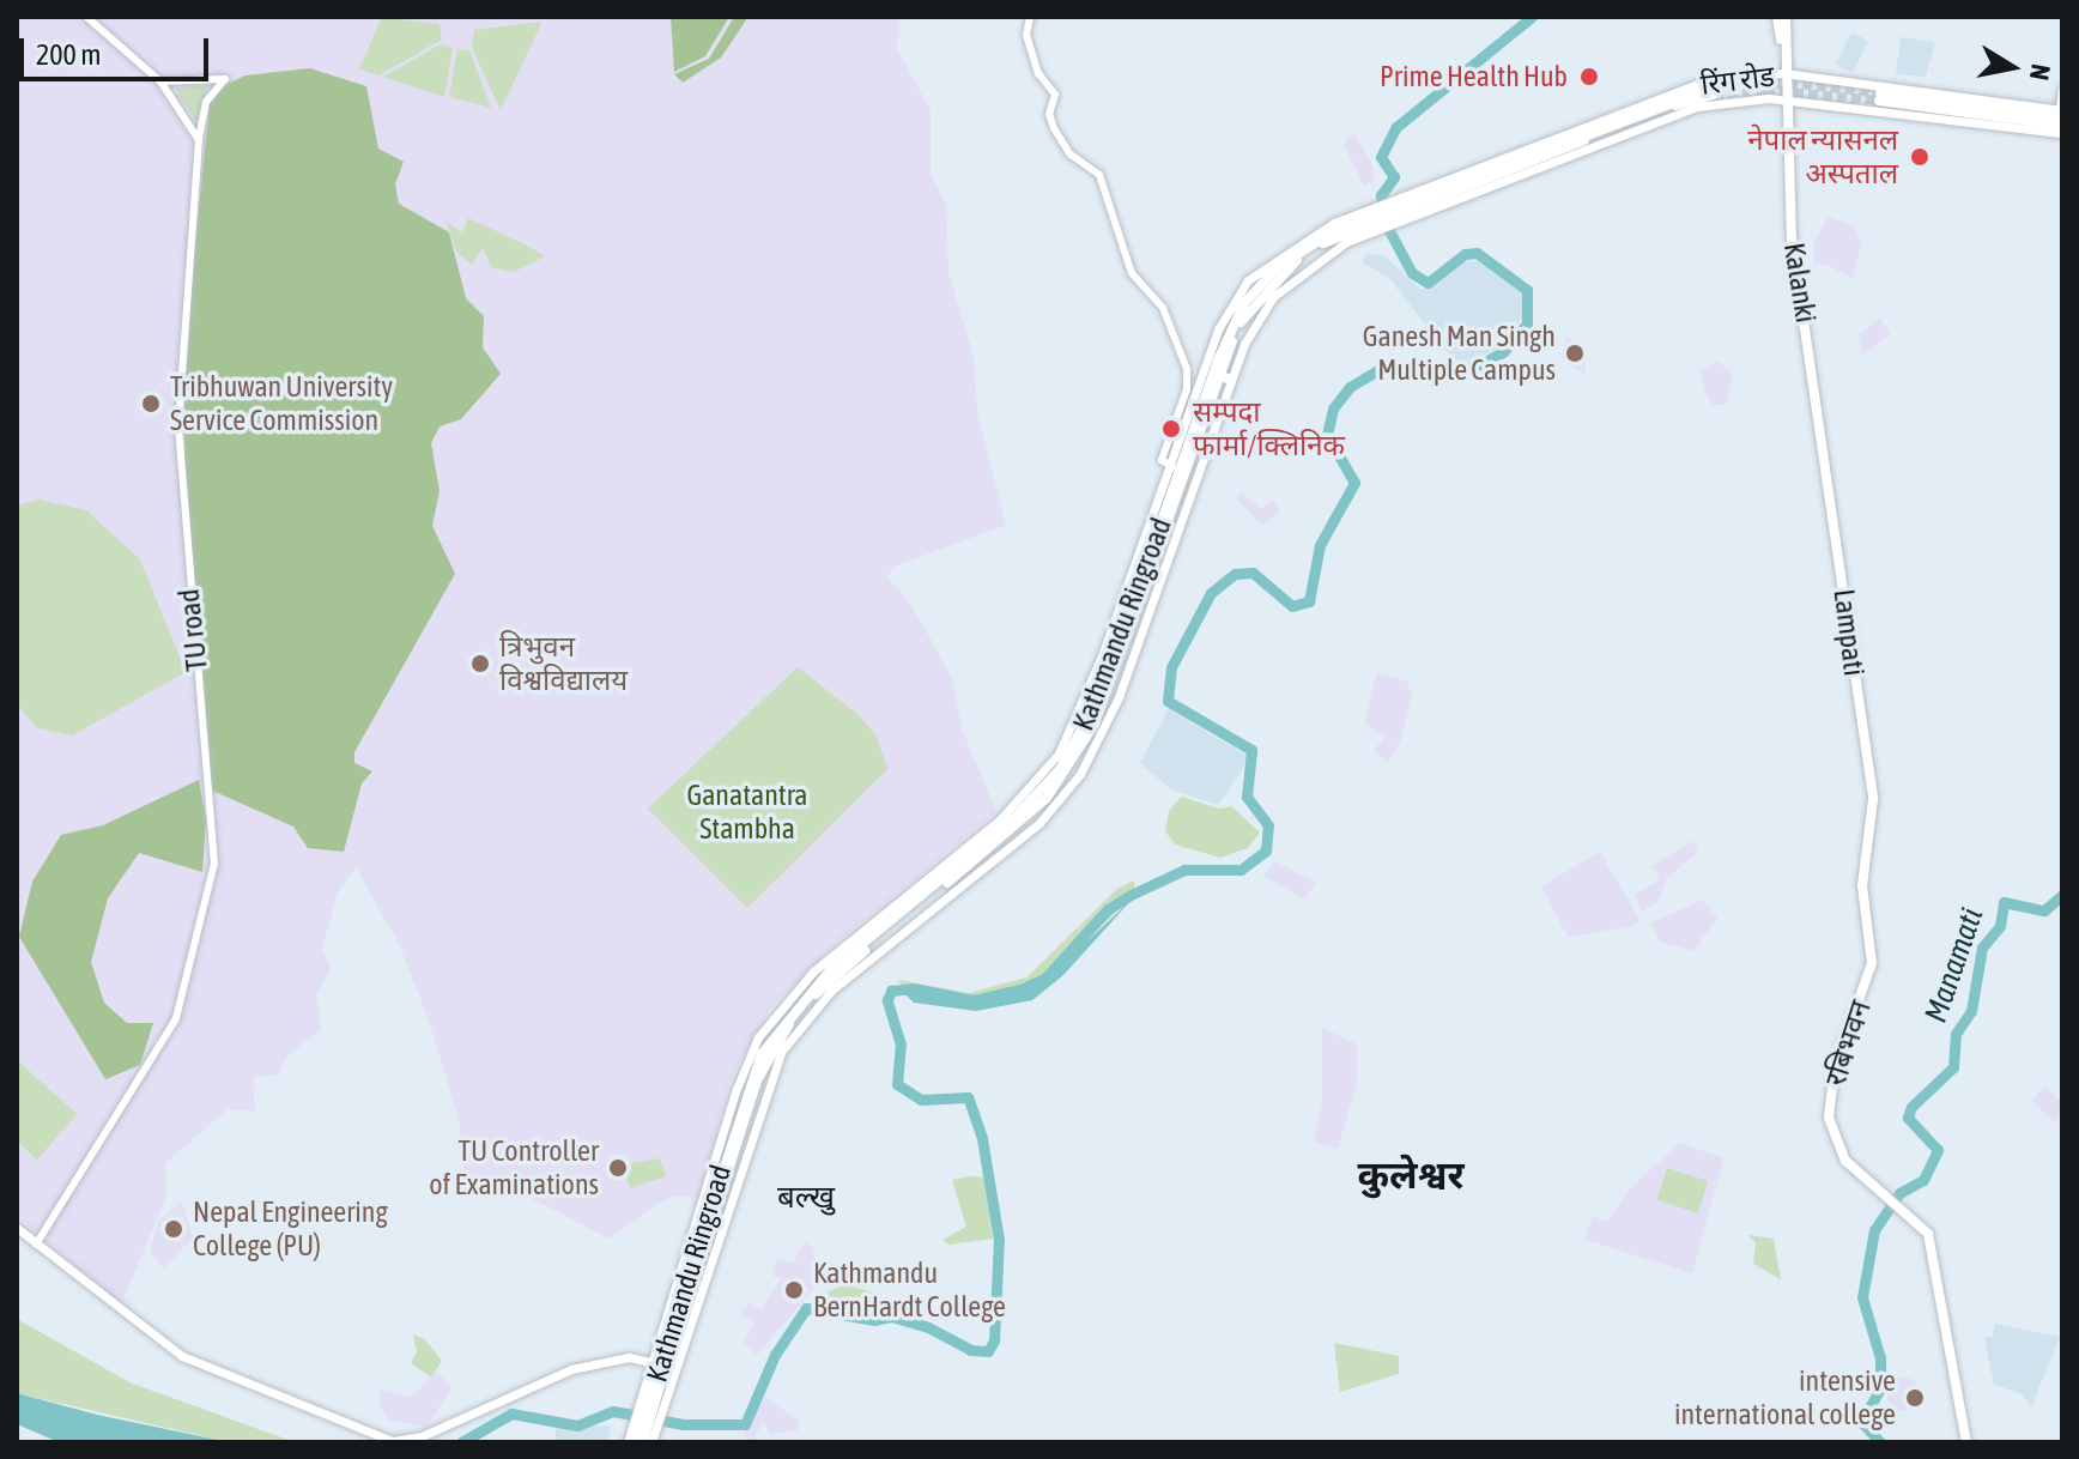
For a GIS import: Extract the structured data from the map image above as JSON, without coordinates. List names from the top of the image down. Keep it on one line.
{"streets":{"highway":["Kalanki","Kathmandu Ringroad","Lampati","रबिभवन"],"main road":["रिंग रोड"],"street":["TU road"]},"crossings":[["रिंग रोड","Kalanki"],["रिंग रोड","Kathmandu Ringroad"],["Kalanki","Lampati"],["Lampati","रबिभवन"]],"districts":["कुलेश्वर","बल्खु"],"water":["Manamati"],"parks":["Ganatantra Stambha"],"places":["Prime Health Hub","नेपाल न्यासनल अस्पताल","Ganesh Man Singh Multiple Campus","Tribhuwan University Service Commission","सम्पदा फार्मा/क्लिनिक","त्रिभुवन विश्वविद्यालय","TU Controller of Examinations","Nepal Engineering College (PU)","Kathmandu BernHardt College","intensive international college"],"scale_bar":"200 m","north":"right"}
